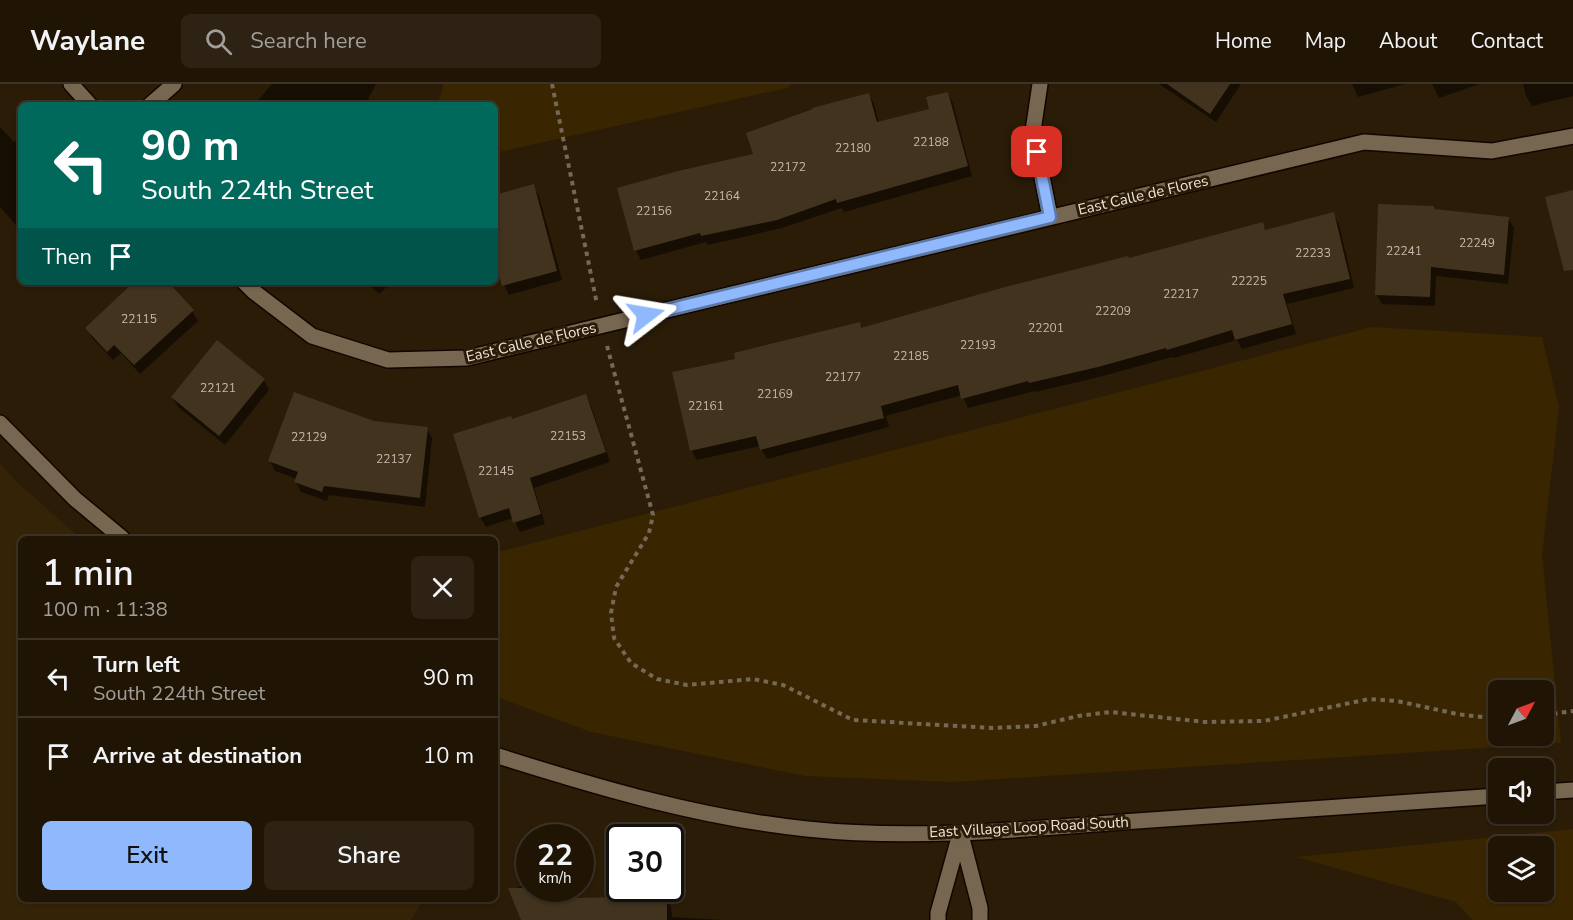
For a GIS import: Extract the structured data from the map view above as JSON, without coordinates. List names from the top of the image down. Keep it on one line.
{"streets":{"street":["East Calle de Flores","East Village Loop Road South"]},"house_numbers":["22188","22180","22172","22164","22156","22249","22241","22233","22225","22217","22209","22115","22201","22193","22185","22177","22121","22169","22161","22153","22129","22137","22145"],"north":"top right","page":{"header":"Waylane","search":"Search here","nav":["Home","Map","About","Contact"],"turn":["90 m","South 224th Street"],"then":"Then","heading":["1 min","100 m · 11:38"],"list":[{"name":"Turn left","note":"South 224th Street","value":"90 m"},{"name":"Arrive at destination","value":"10 m"}],"buttons":["Exit","Share"],"speed":"22 km/h","limit":"30"}}
